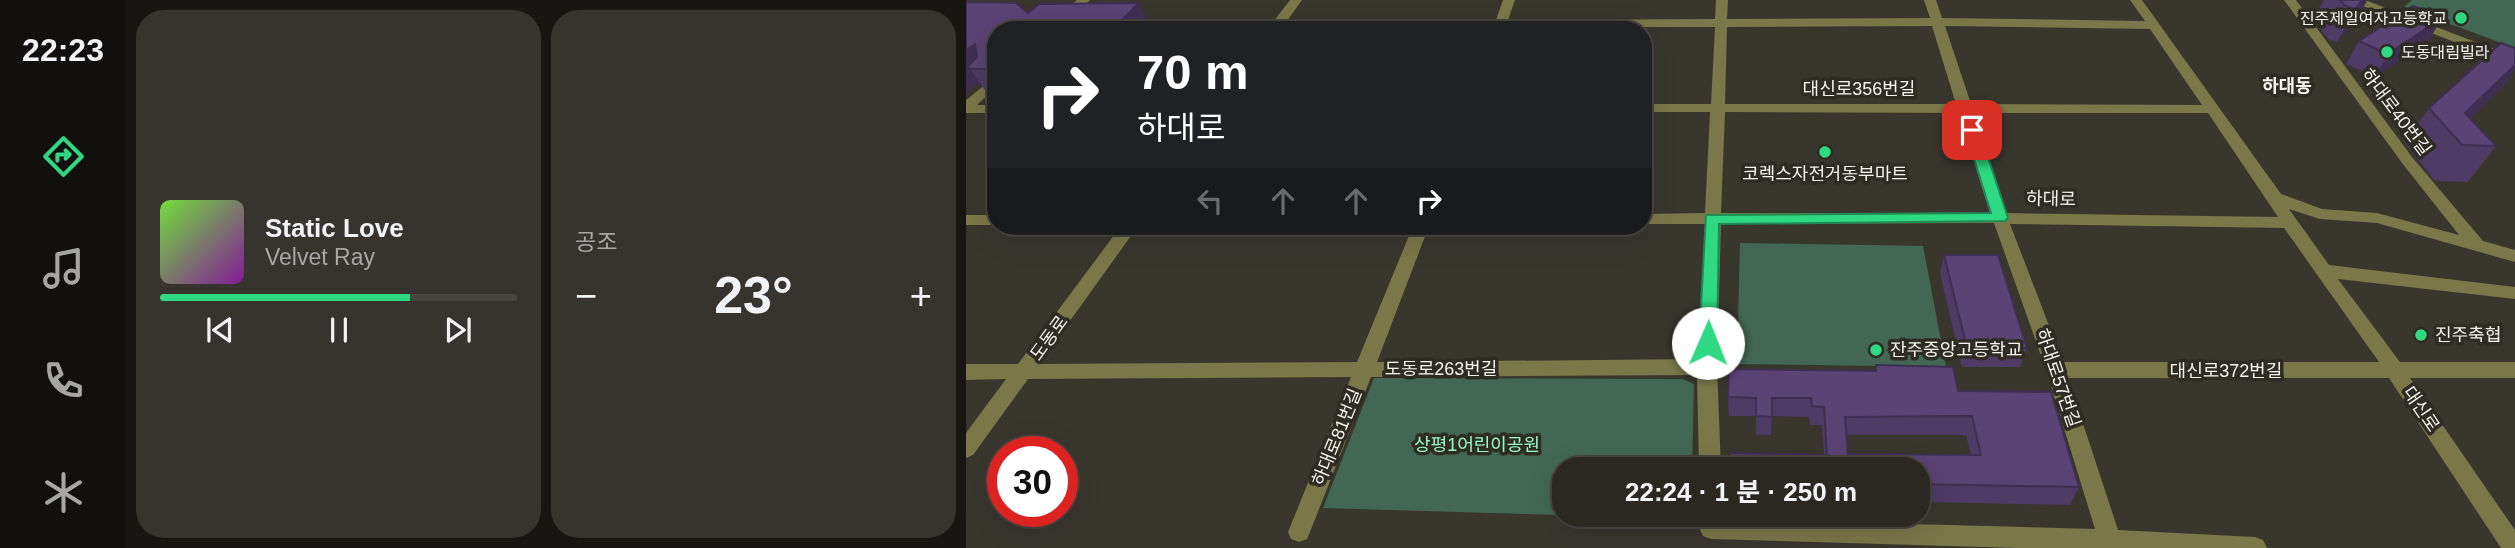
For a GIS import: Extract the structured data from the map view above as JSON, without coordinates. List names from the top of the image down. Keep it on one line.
{"streets":{"street":["대신로356번길","하대로40번길","하대로","도동로","도동로263번길","대신로372번길","하대로57번길","대신로","하대로81번길"]},"crossings":[["대신로356번길","하대로57번길"],["대신로356번길","대신로"],["하대로","하대로57번길"],["하대로","대신로"],["도동로","도동로263번길"],["도동로263번길","하대로81번길"],["대신로372번길","하대로57번길"],["대신로372번길","대신로"]],"districts":["하대동"],"parks":["상평1어린이공원"],"places":["진주제일여자고등학교","도동대림빌라","코렉스자전거동부마트","진주축협","잔주중앙고등학교"],"page":{"tabs":"22:23","tile":"공조","turn":["70 m","하대로"],"song":["Static Love","Velvet Ray"],"heat":["−","23°","+"],"limit":"30","trip":"22:24 · 1 분 · 250 m"}}
